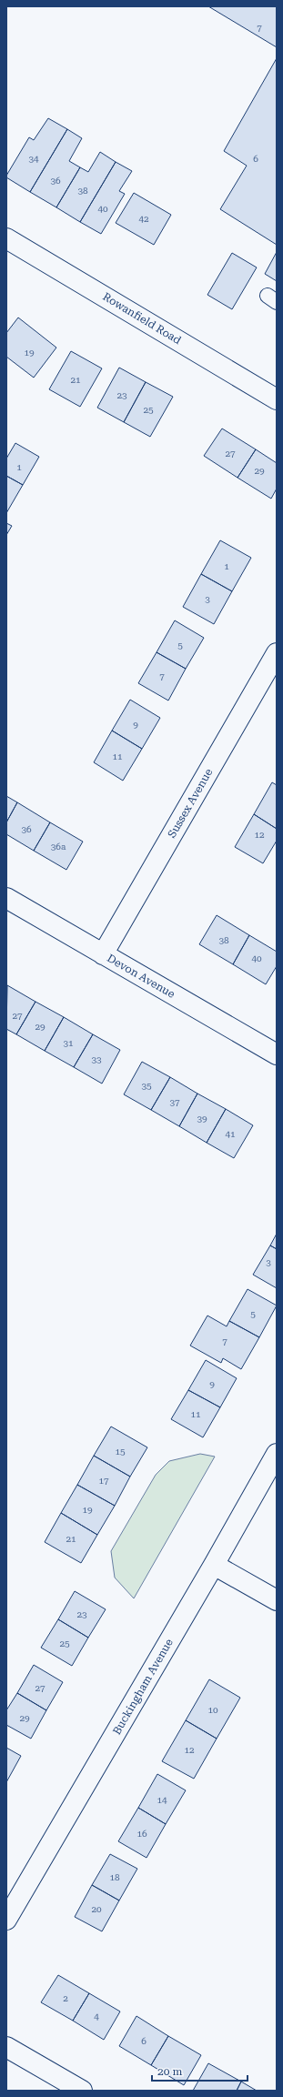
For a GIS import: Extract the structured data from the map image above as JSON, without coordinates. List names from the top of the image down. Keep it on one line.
{"streets":{"street":["Rowanfield Road","Sussex Avenue","Devon Avenue","Buckingham Avenue"]},"crossings":[["Sussex Avenue","Devon Avenue"]],"house_numbers":["7","34","6","36","38","40","42","19","21","23","25","27","1","29","1","3","5","7","9","11","36","12","36a","38","40","27","29","31","33","35","37","39","41","3","5","7","9","11","15","17","19","21","23","25","27","10","29","12","14","16","18","20","2","4","6"],"scale_bar":"20 m"}
